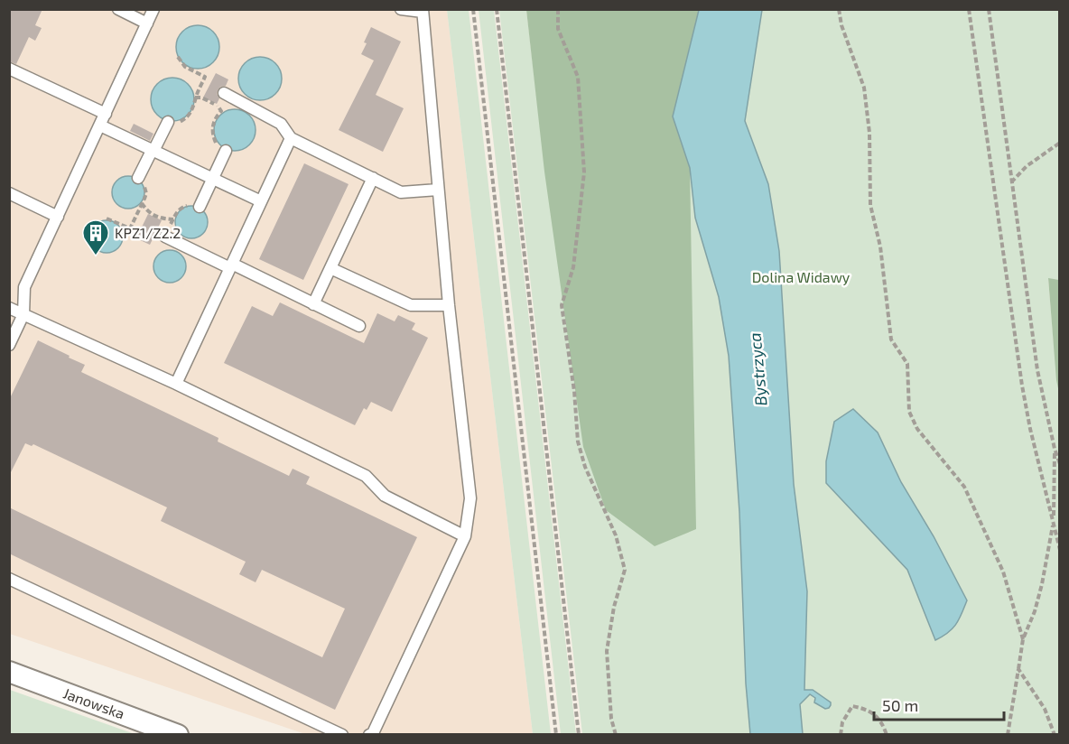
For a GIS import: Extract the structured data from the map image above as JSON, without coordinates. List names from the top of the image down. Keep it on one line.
{"streets":{"street":["Janowska"]},"water":["Bystrzyca"],"parks":["Dolina Widawy"],"places":{"building":["KPZ1/Z2.2"]},"scale_bar":"50 m"}
